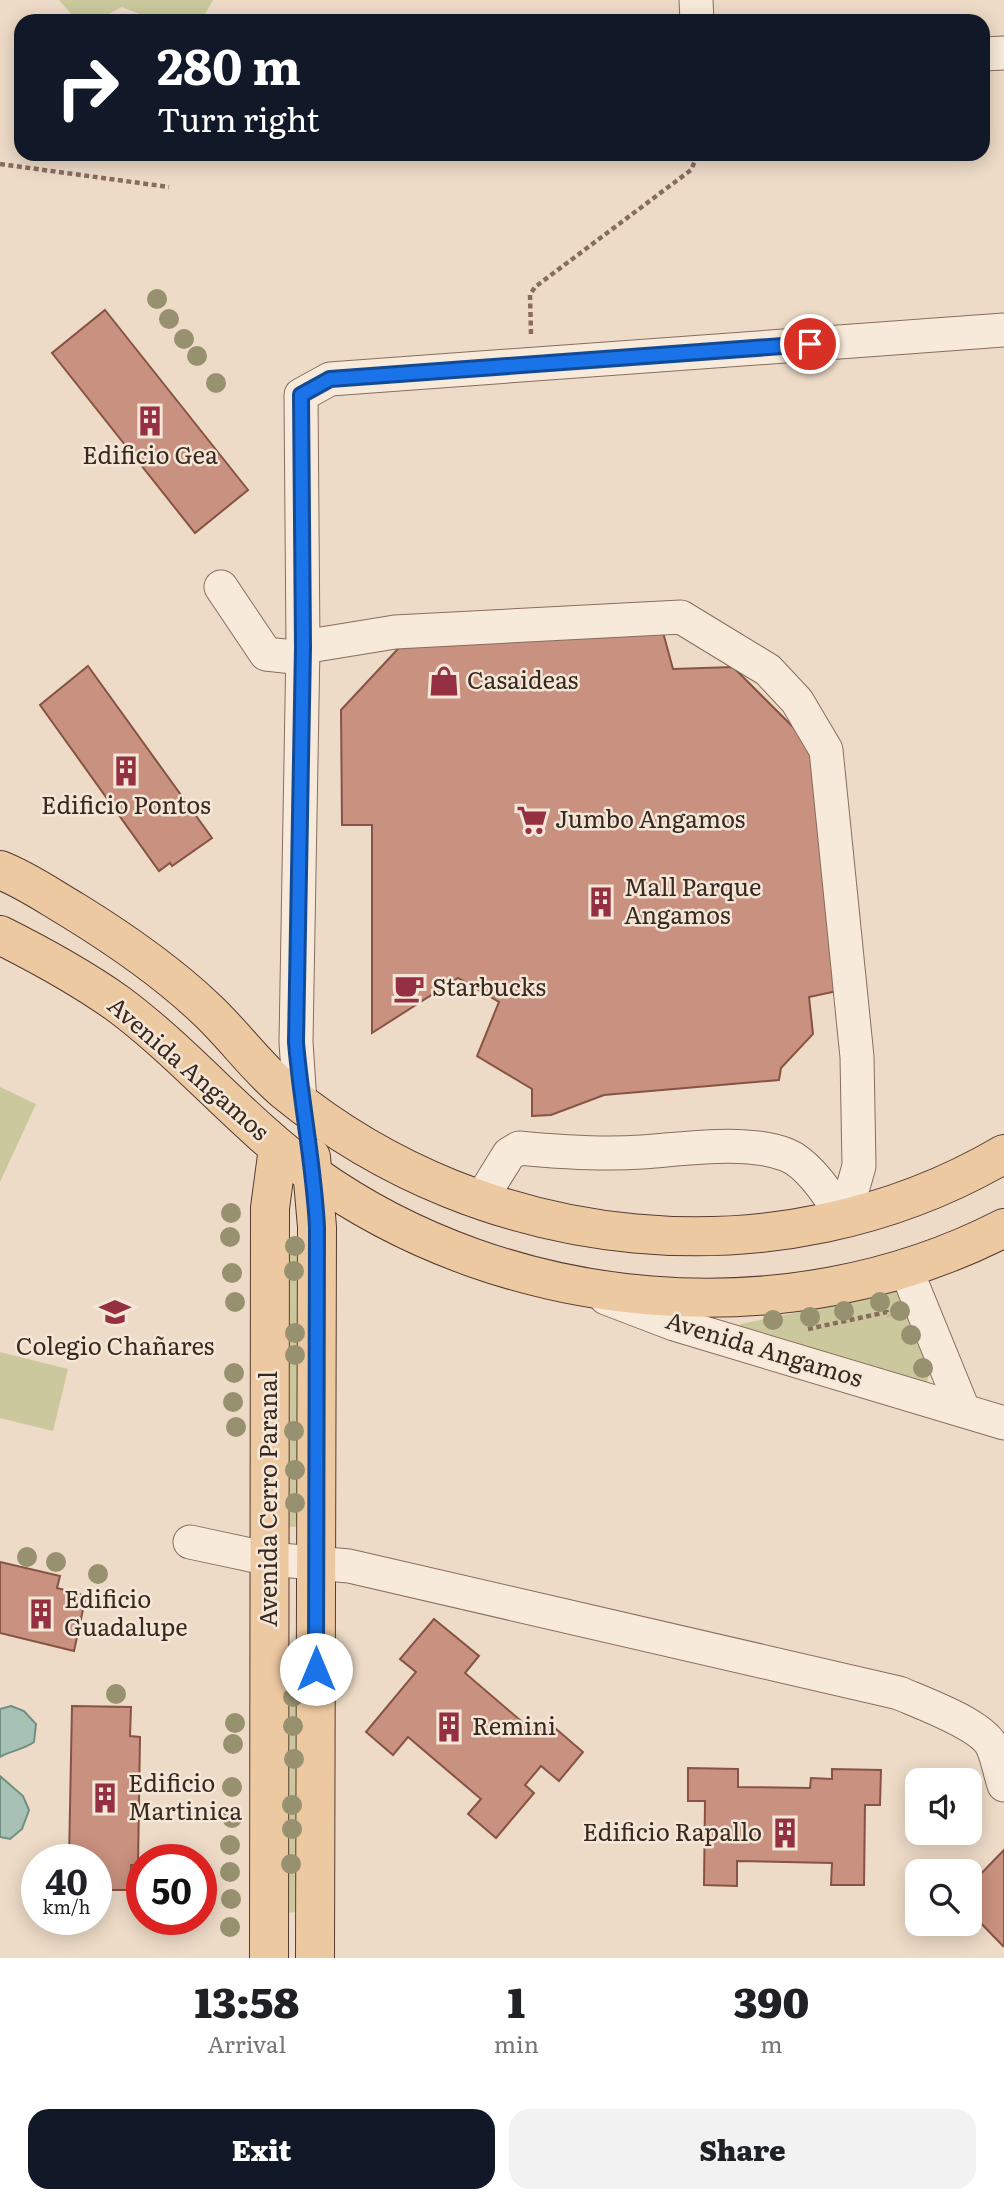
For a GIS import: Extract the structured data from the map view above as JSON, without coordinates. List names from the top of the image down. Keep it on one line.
{"streets":{"main road":["Avenida Angamos","Avenida Cerro Paranal"]},"crossings":[["Avenida Angamos","Avenida Cerro Paranal"]],"places":{"building":["Edificio Gea","Edificio Pontos","Mall Parque Angamos","Edificio Guadalupe","Remini","Edificio Martinica","Edificio Rapallo"],"shop":["Casaideas"],"supermarket":["Jumbo Angamos"],"cafe":["Starbucks"],"school or university":["Colegio Chañares"]},"page":{"turn":["280 m","Turn right"],"speed":"40 km/h","limit":"50","eta":["13:58","Arrival","1","min","390","m"],"buttons":["Exit","Share"]}}
